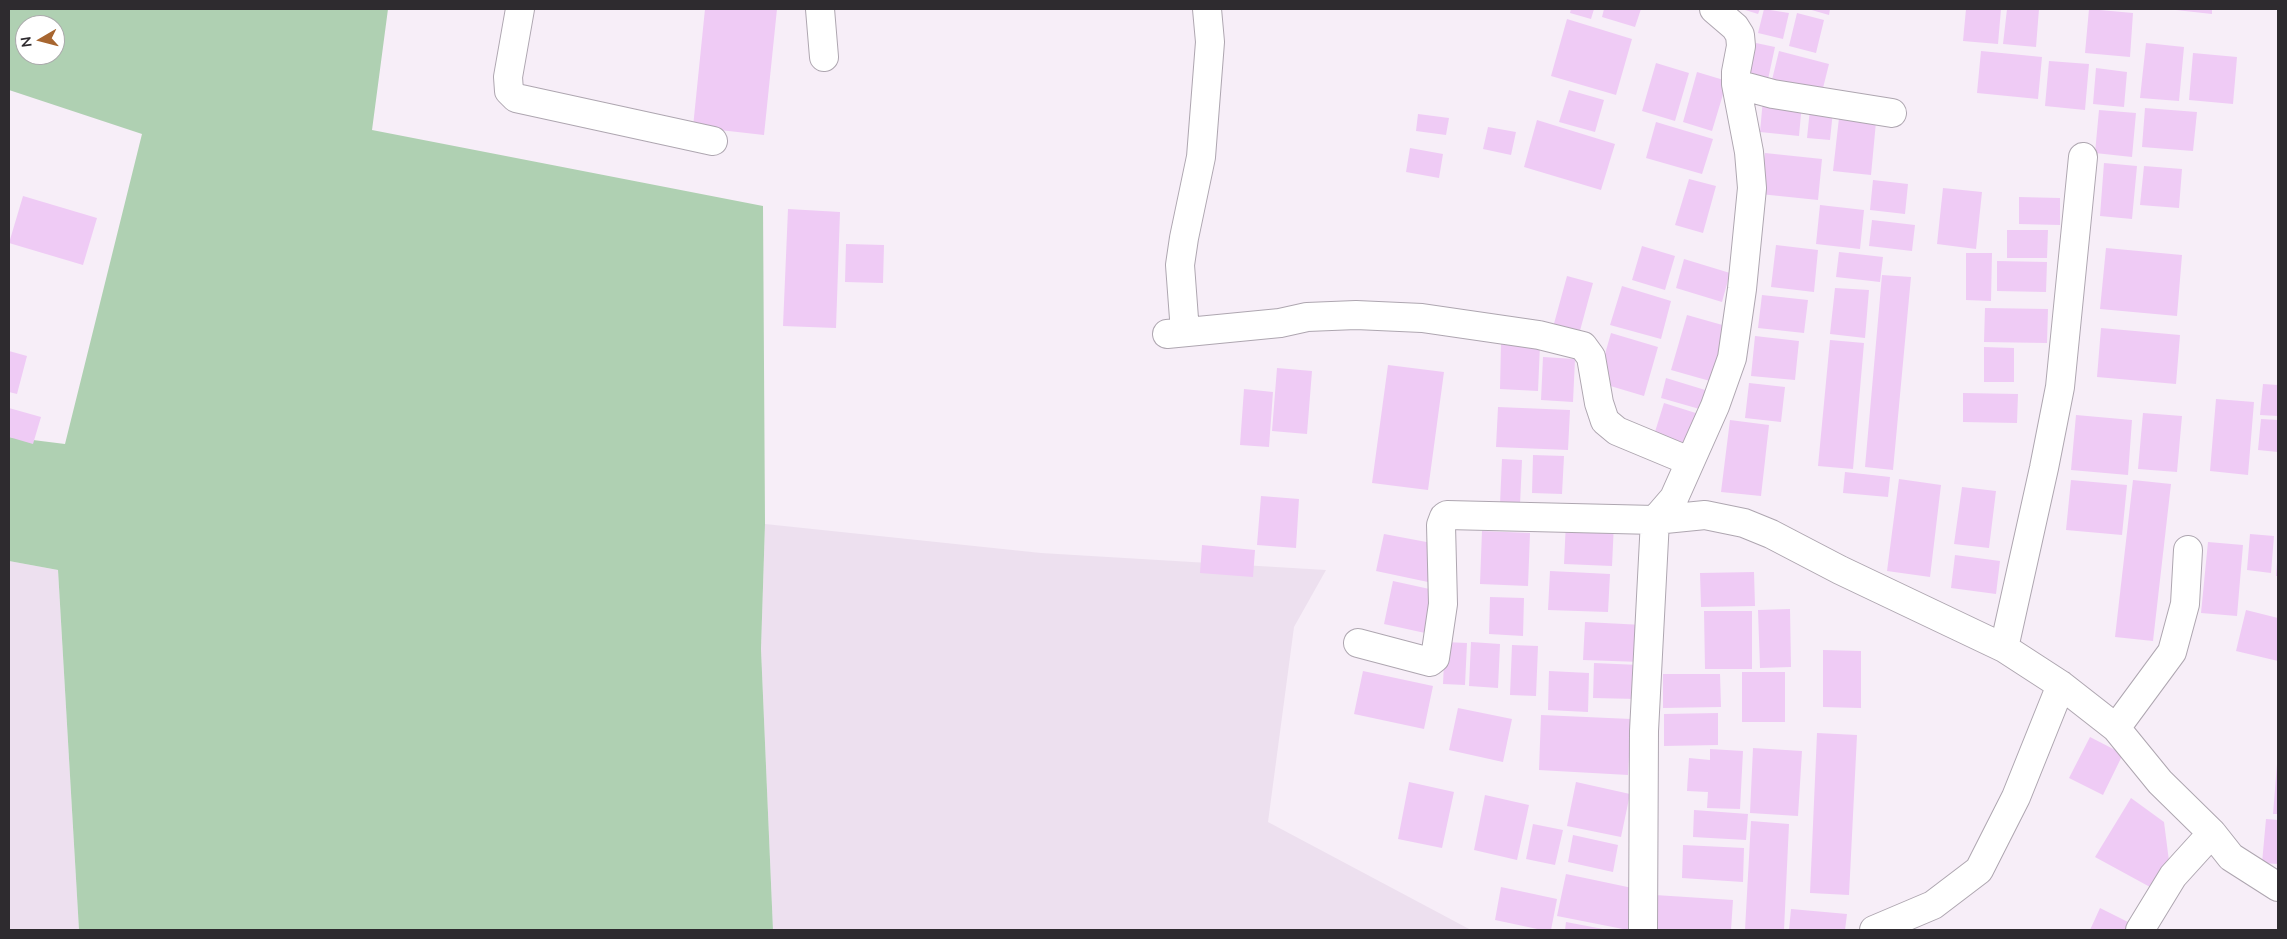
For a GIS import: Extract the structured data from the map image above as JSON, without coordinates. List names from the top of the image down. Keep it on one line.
{"north":"left"}
